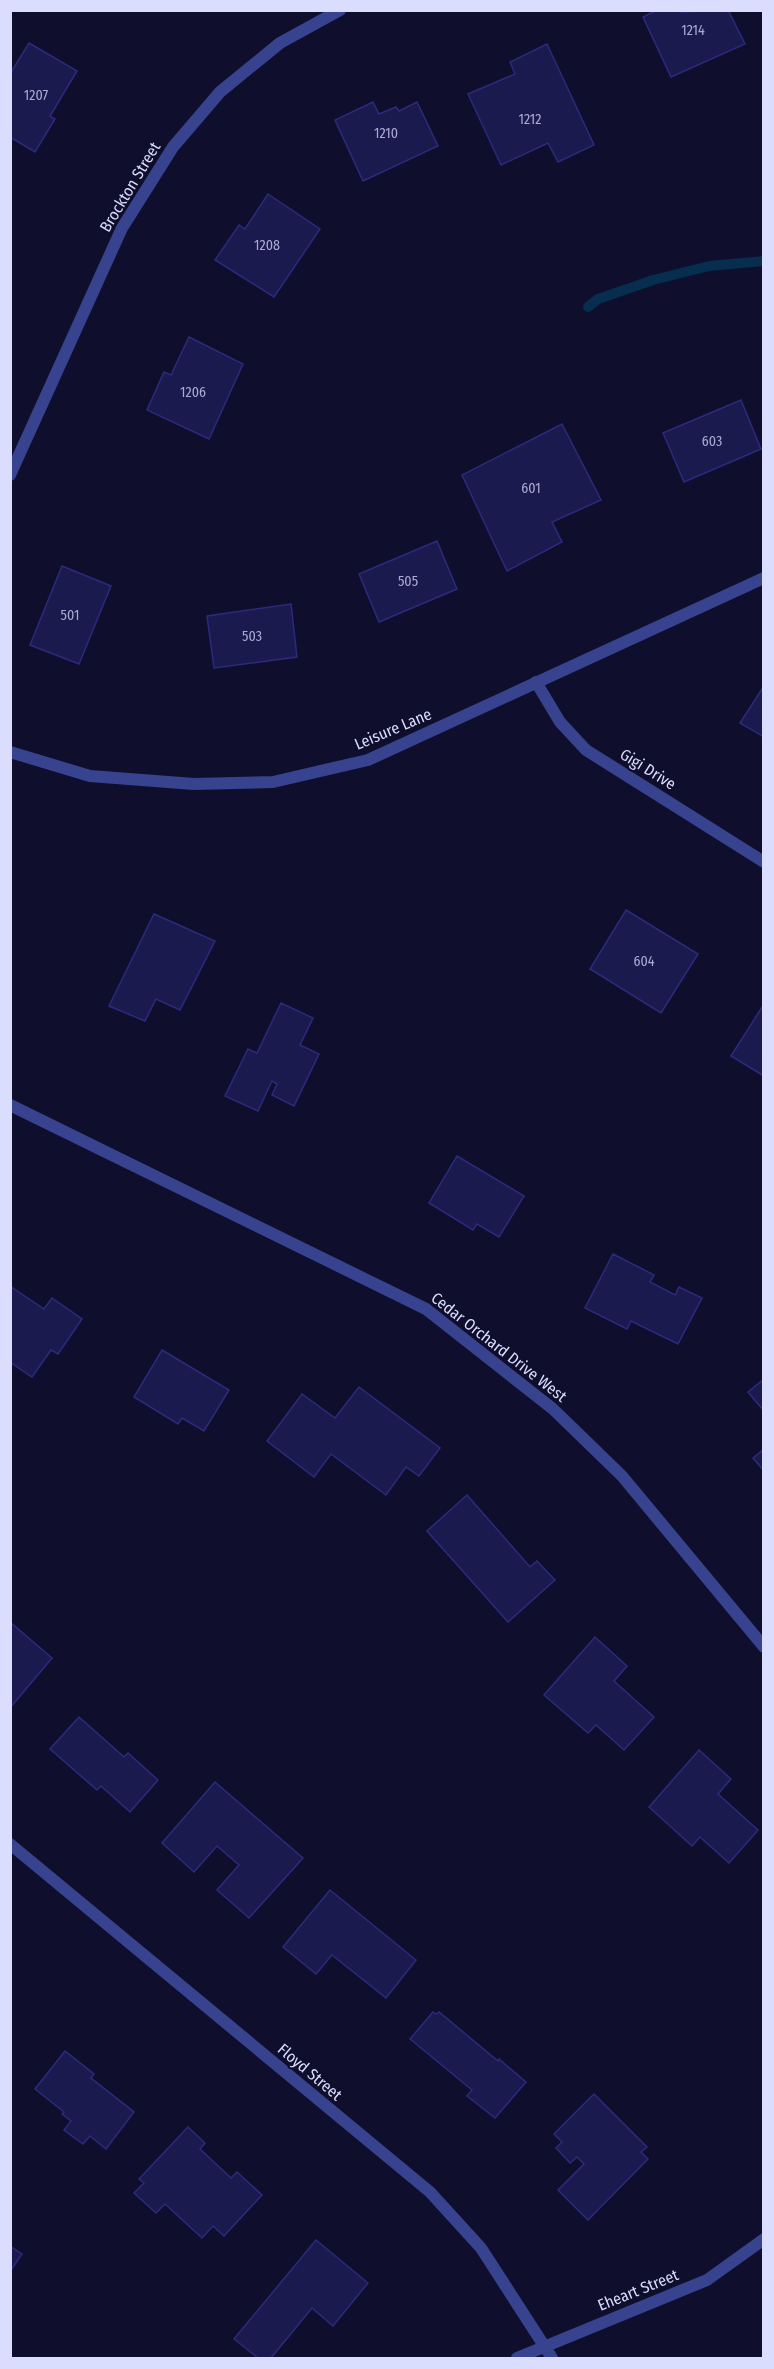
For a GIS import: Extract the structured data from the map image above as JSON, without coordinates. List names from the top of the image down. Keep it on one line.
{"streets":{"street":["Brockton Street","Leisure Lane","Gigi Drive","Cedar Orchard Drive West","Floyd Street","Eheart Street"]},"crossings":[["Leisure Lane","Gigi Drive"],["Floyd Street","Eheart Street"]],"house_numbers":["1214","1207","1212","1210","1208","1206","603","601","505","501","503","604"]}
